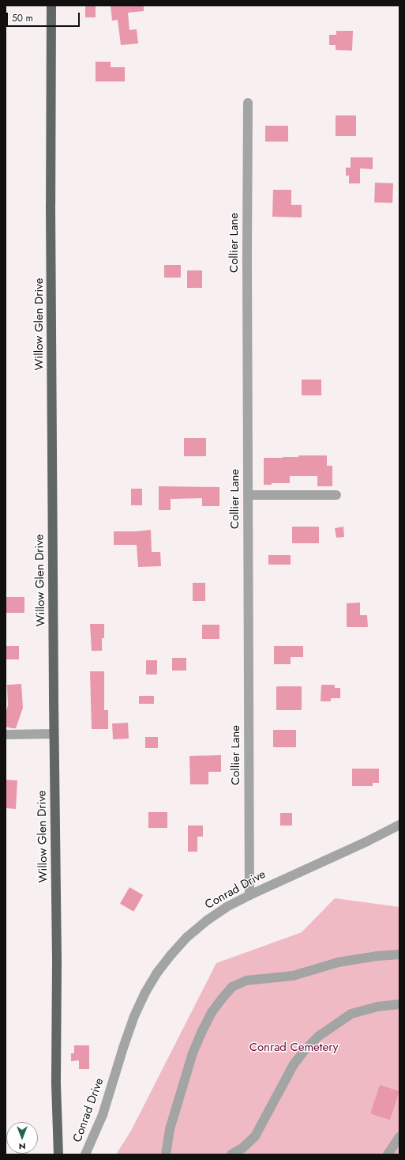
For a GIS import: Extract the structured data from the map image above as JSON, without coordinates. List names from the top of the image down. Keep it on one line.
{"streets":{"main road":["Willow Glen Drive"],"street":["Collier Lane","Conrad Drive"]},"crossings":[["Collier Lane","Conrad Drive"]],"parks":["Conrad Cemetery"],"scale_bar":"50 m","north":"bottom"}
